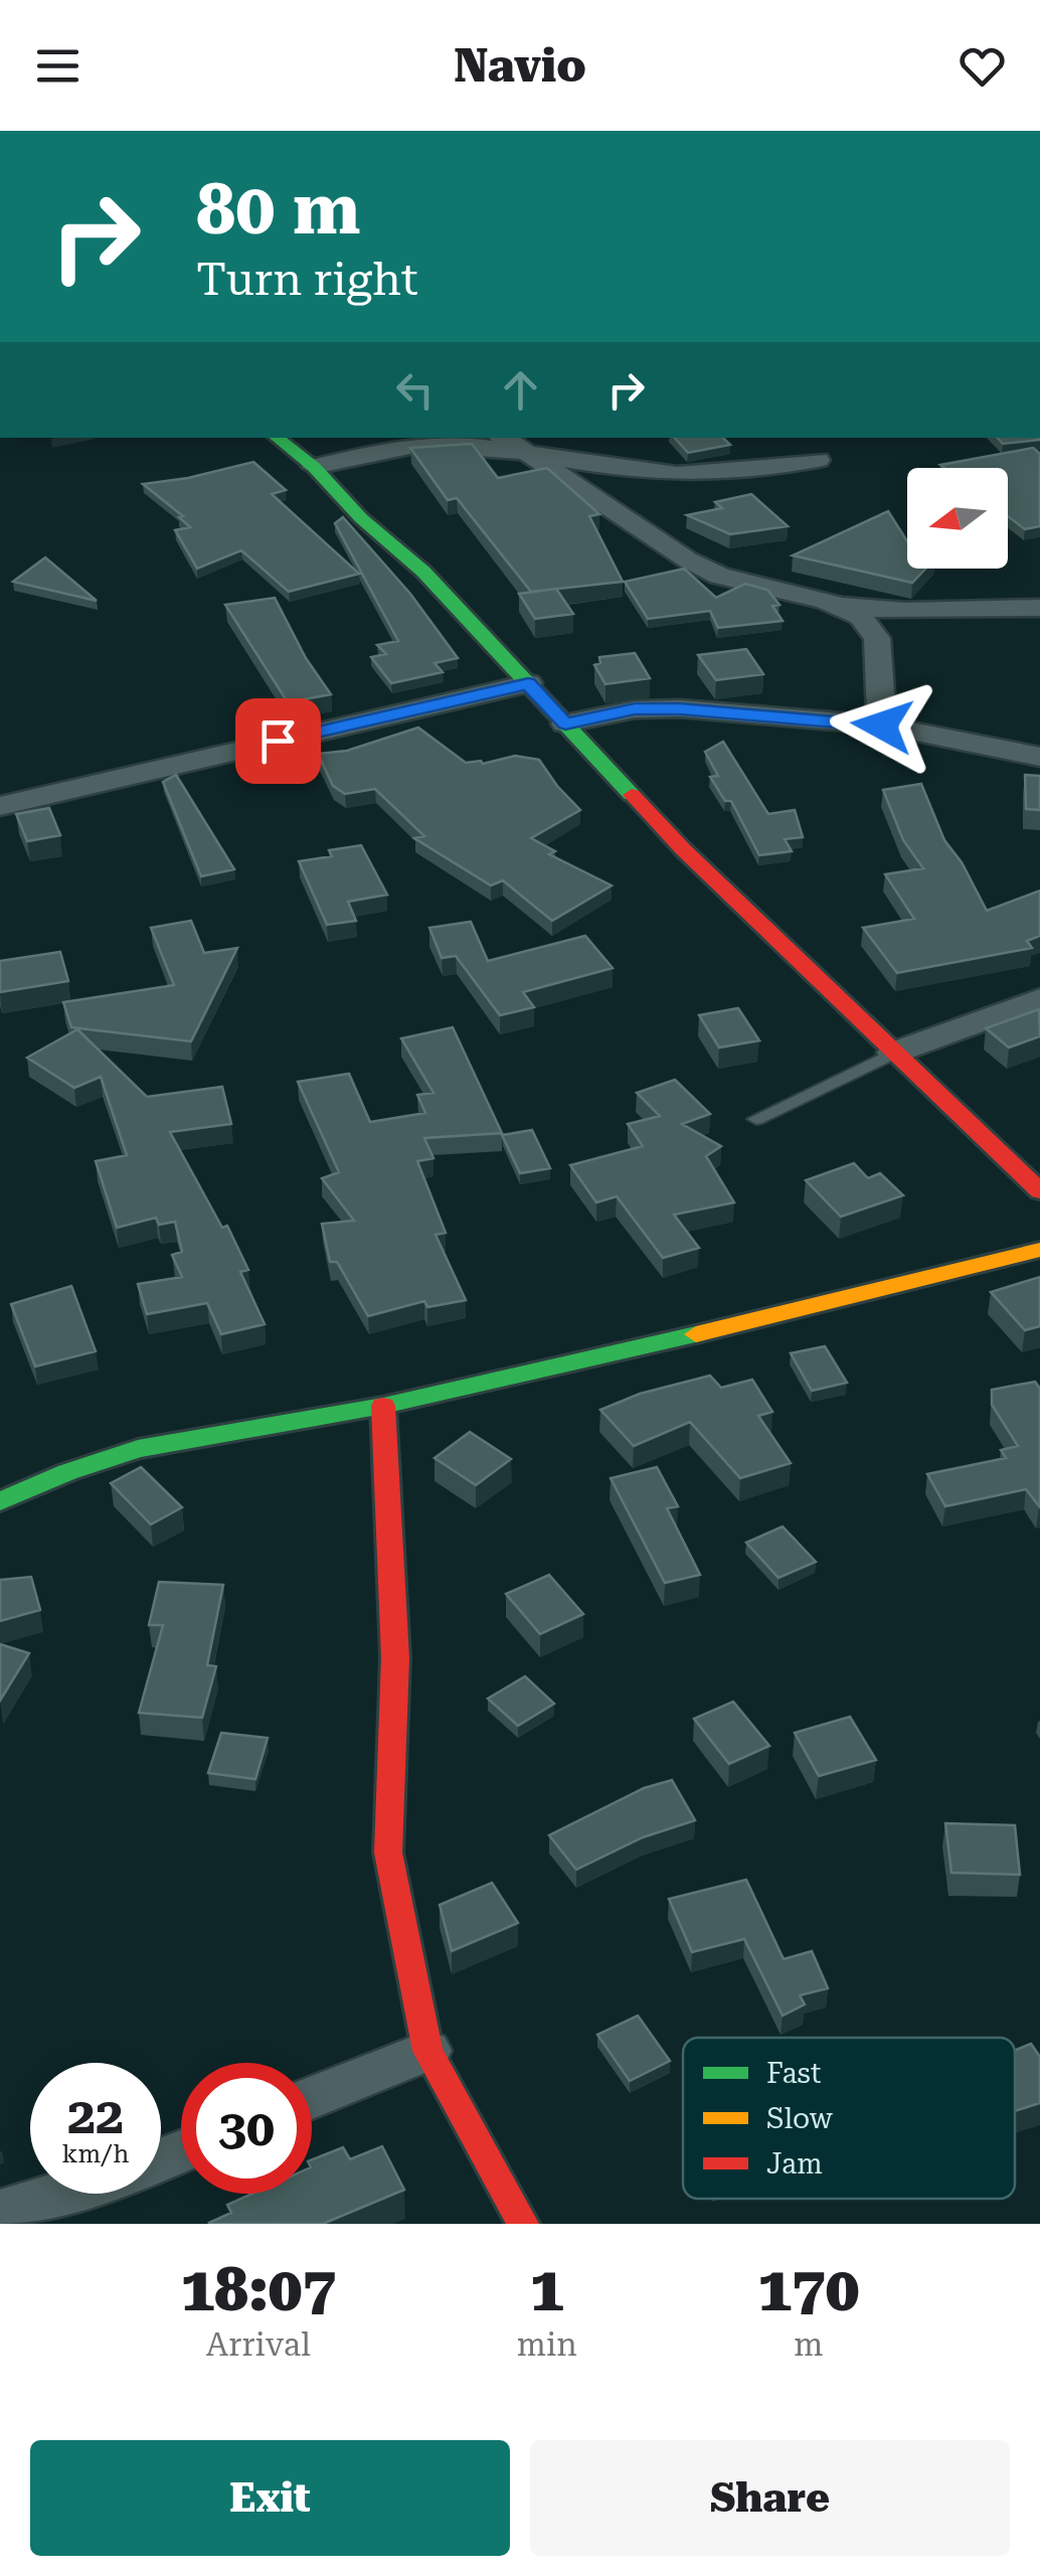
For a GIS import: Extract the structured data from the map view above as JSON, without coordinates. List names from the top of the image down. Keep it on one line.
{"legend":["Fast","Slow","Jam"],"north":"left","page":{"header":"Navio","turn":["80 m","Turn right"],"speed":"22 km/h","limit":"30","eta":["18:07","Arrival","1","min","170","m"],"buttons":["Exit","Share"]}}
